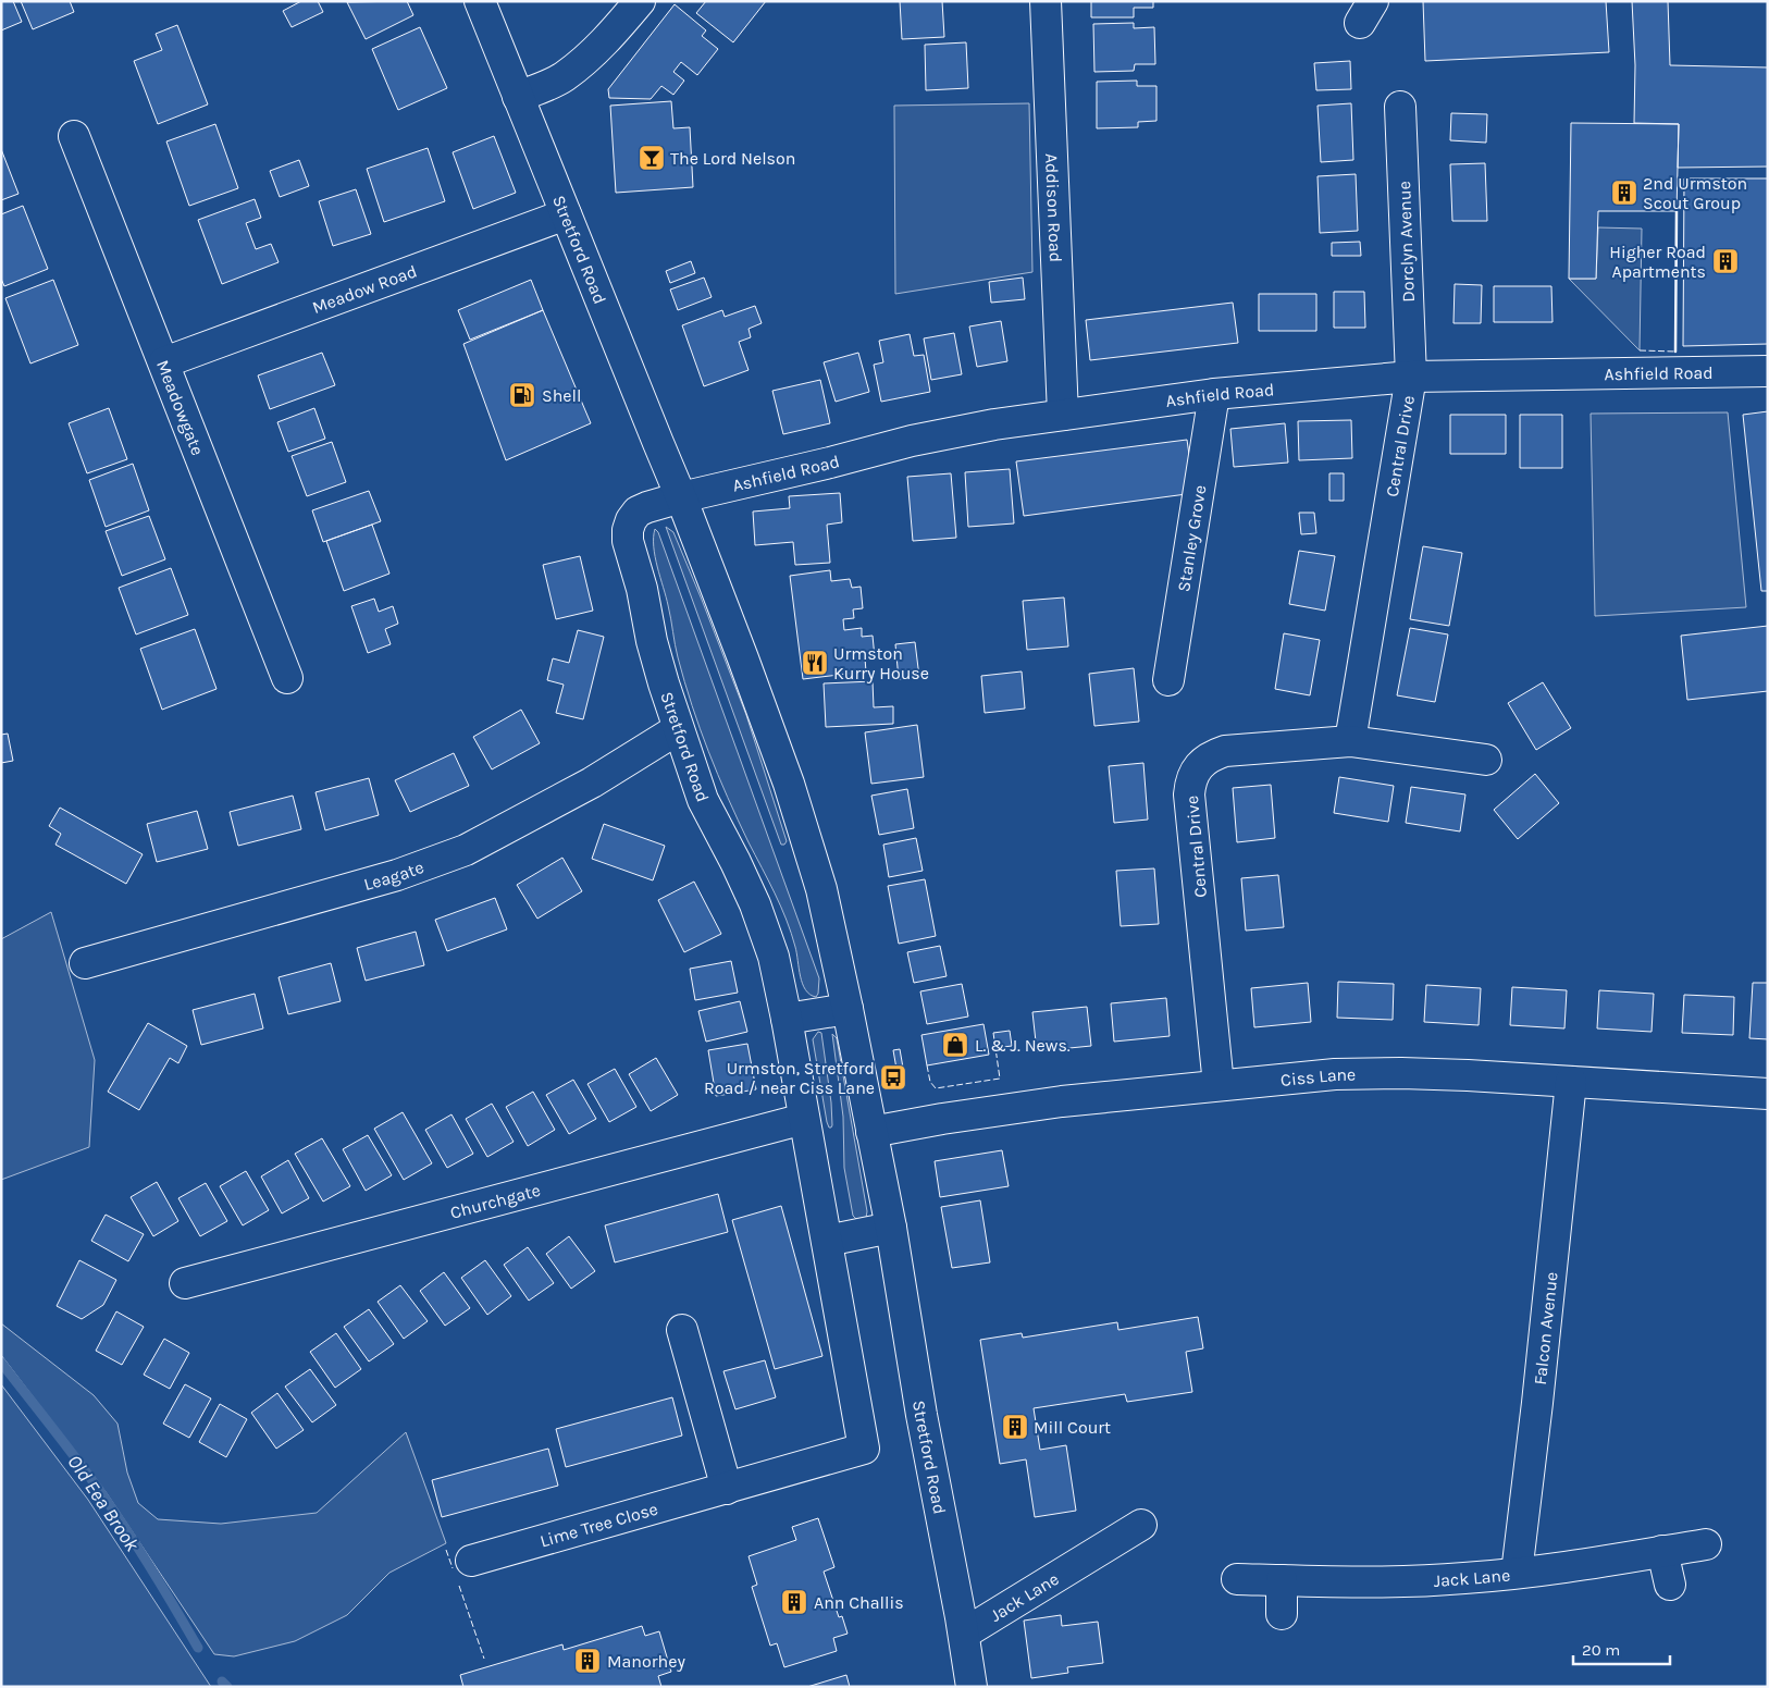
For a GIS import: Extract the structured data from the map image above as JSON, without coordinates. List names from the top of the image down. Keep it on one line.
{"streets":{"street":["Addison Road","Dorclyn Avenue","Stretford Road","Meadow Road","Ashfield Road","Meadowgate","Central Drive","Stanley Grove","Leagate","Ciss Lane","Churchgate","Falcon Avenue","Lime Tree Close","Jack Lane"]},"crossings":[["Addison Road","Ashfield Road"],["Dorclyn Avenue","Ashfield Road"],["Dorclyn Avenue","Central Drive"],["Stretford Road","Meadow Road"],["Stretford Road","Ashfield Road"],["Stretford Road","Leagate"],["Stretford Road","Ciss Lane"],["Stretford Road","Churchgate"],["Stretford Road","Lime Tree Close"],["Stretford Road","Jack Lane"],["Meadow Road","Meadowgate"],["Ashfield Road","Central Drive"],["Ashfield Road","Stanley Grove"],["Central Drive","Ciss Lane"],["Ciss Lane","Falcon Avenue"],["Falcon Avenue","Jack Lane"]],"water":["Old Eea Brook"],"places":{"bar":["The Lord Nelson"],"building":["2nd Urmston Scout Group","Higher Road Apartments","Mill Court","Ann Challis","Manorhey"],"fuel station":["Shell"],"restaurant":["Urmston Kurry House"],"shop":["L. & J. News."],"bus stop":["Urmston, Stretford Road / near Ciss Lane"]},"scale_bar":"20 m"}
